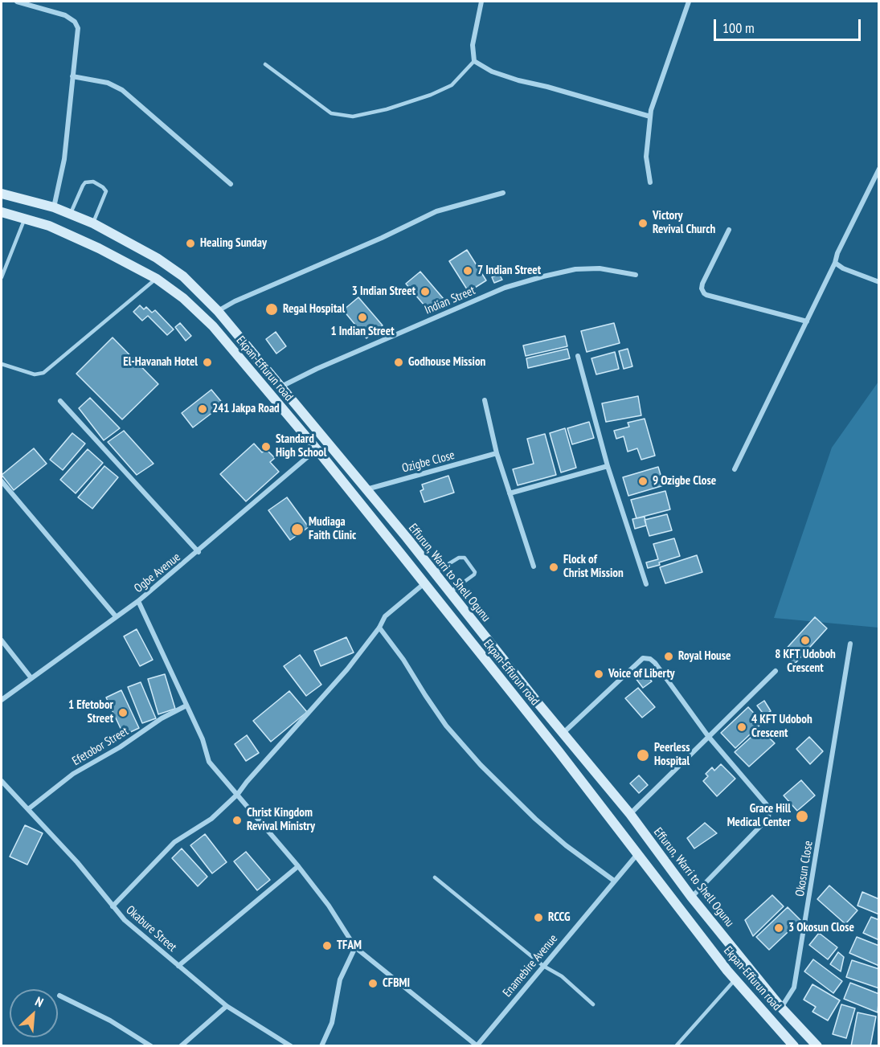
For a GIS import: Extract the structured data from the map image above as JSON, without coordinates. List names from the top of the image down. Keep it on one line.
{"streets":{"main road":["Ekpan-Effurun road","Effurun, Warri to Shell Ogunu"],"street":["Indian Street","Ozigbe Close","Ogbe Avenue","Efetobor Street","Okosun Close","Okabure Street","Enamebire Avenue"]},"crossings":[["Indian Street","Effurun, Warri to Shell Ogunu"],["Ekpan-Effurun road","Ogbe Avenue"],["Ekpan-Effurun road","Enamebire Avenue"],["Ozigbe Close","Effurun, Warri to Shell Ogunu"],["Effurun, Warri to Shell Ogunu","Okosun Close"],["Efetobor Street","Okabure Street"]],"places":["Victory Revival Church","Healing Sunday","7 Indian Street","3 Indian Street","Regal Hospital","1 Indian Street","El-Havanah Hotel","Godhouse Mission","241 Jakpa Road","Standard High School","9 Ozigbe Close","Mudiaga Faith Clinic","Flock of Christ Mission","8 KFT Udoboh Crescent","Royal House","Voice of Liberty","1 Efetobor Street","4 KFT Udoboh Crescent","Peerless Hospital","Grace Hill Medical Center","Christ Kingdom Revival Ministry","RCCG","3 Okosun Close","TFAM","CFBMI"],"scale_bar":"100 m","north":"top right"}
